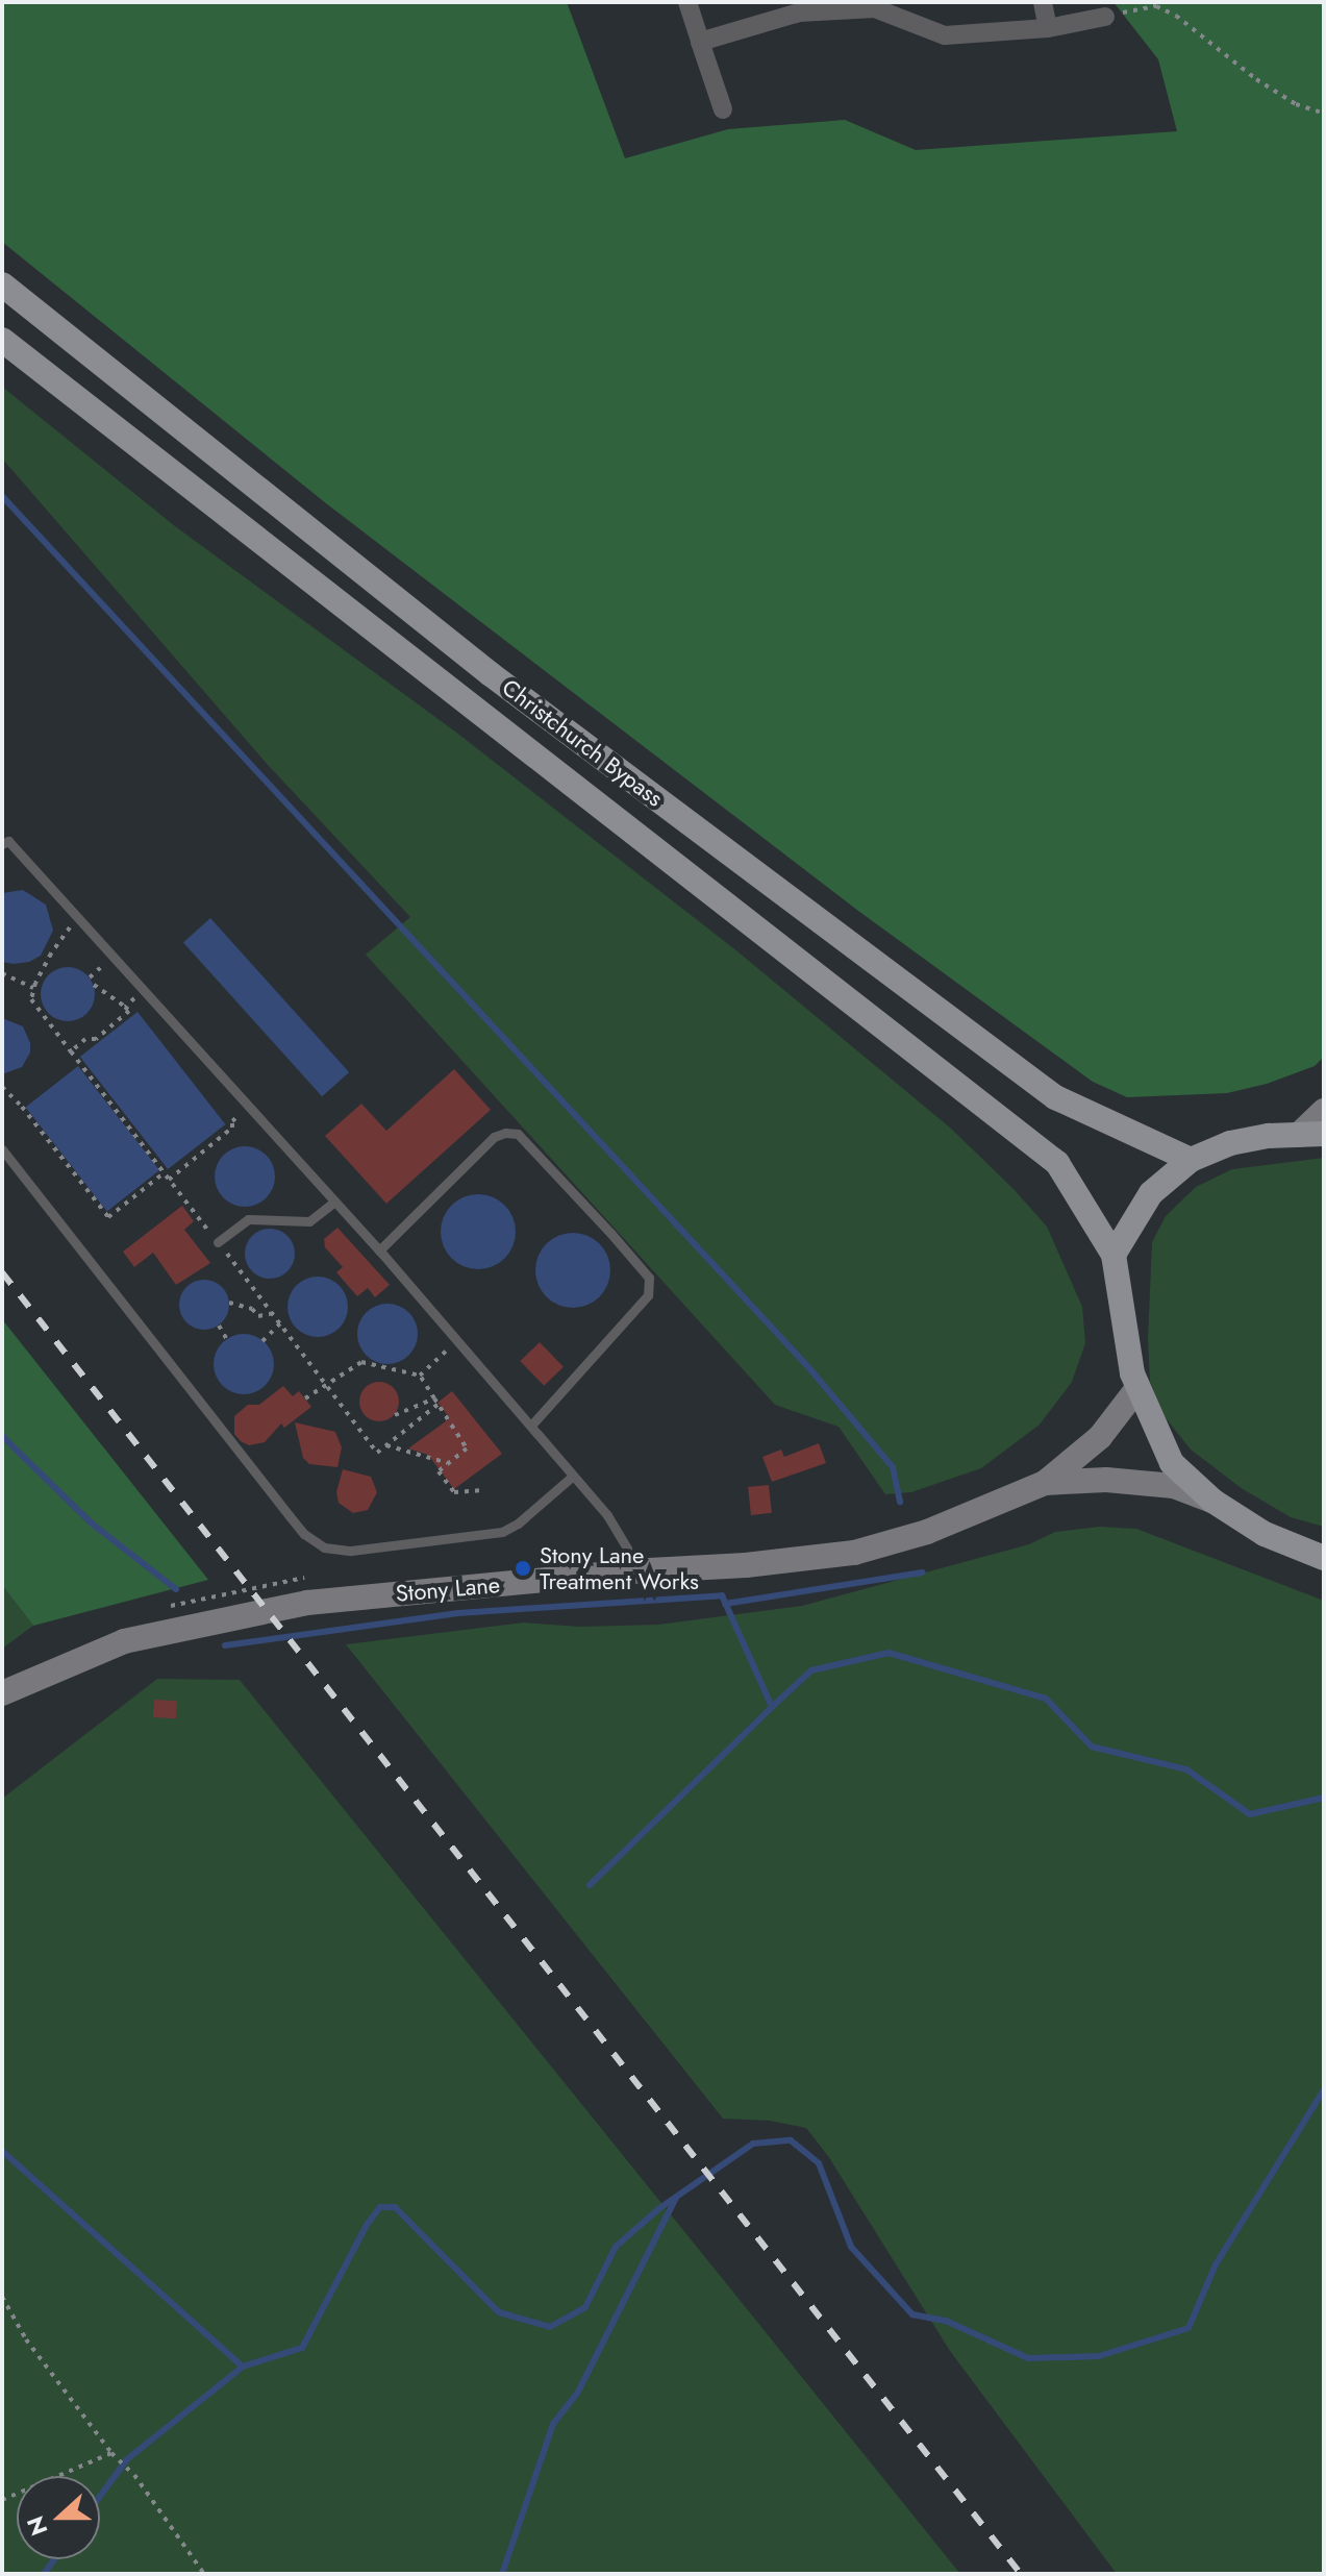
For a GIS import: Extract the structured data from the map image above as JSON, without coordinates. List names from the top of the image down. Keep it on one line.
{"streets":{"main road":["Christchurch Bypass","Stony Lane"]},"places":["Stony Lane Treatment Works"],"north":"left"}
